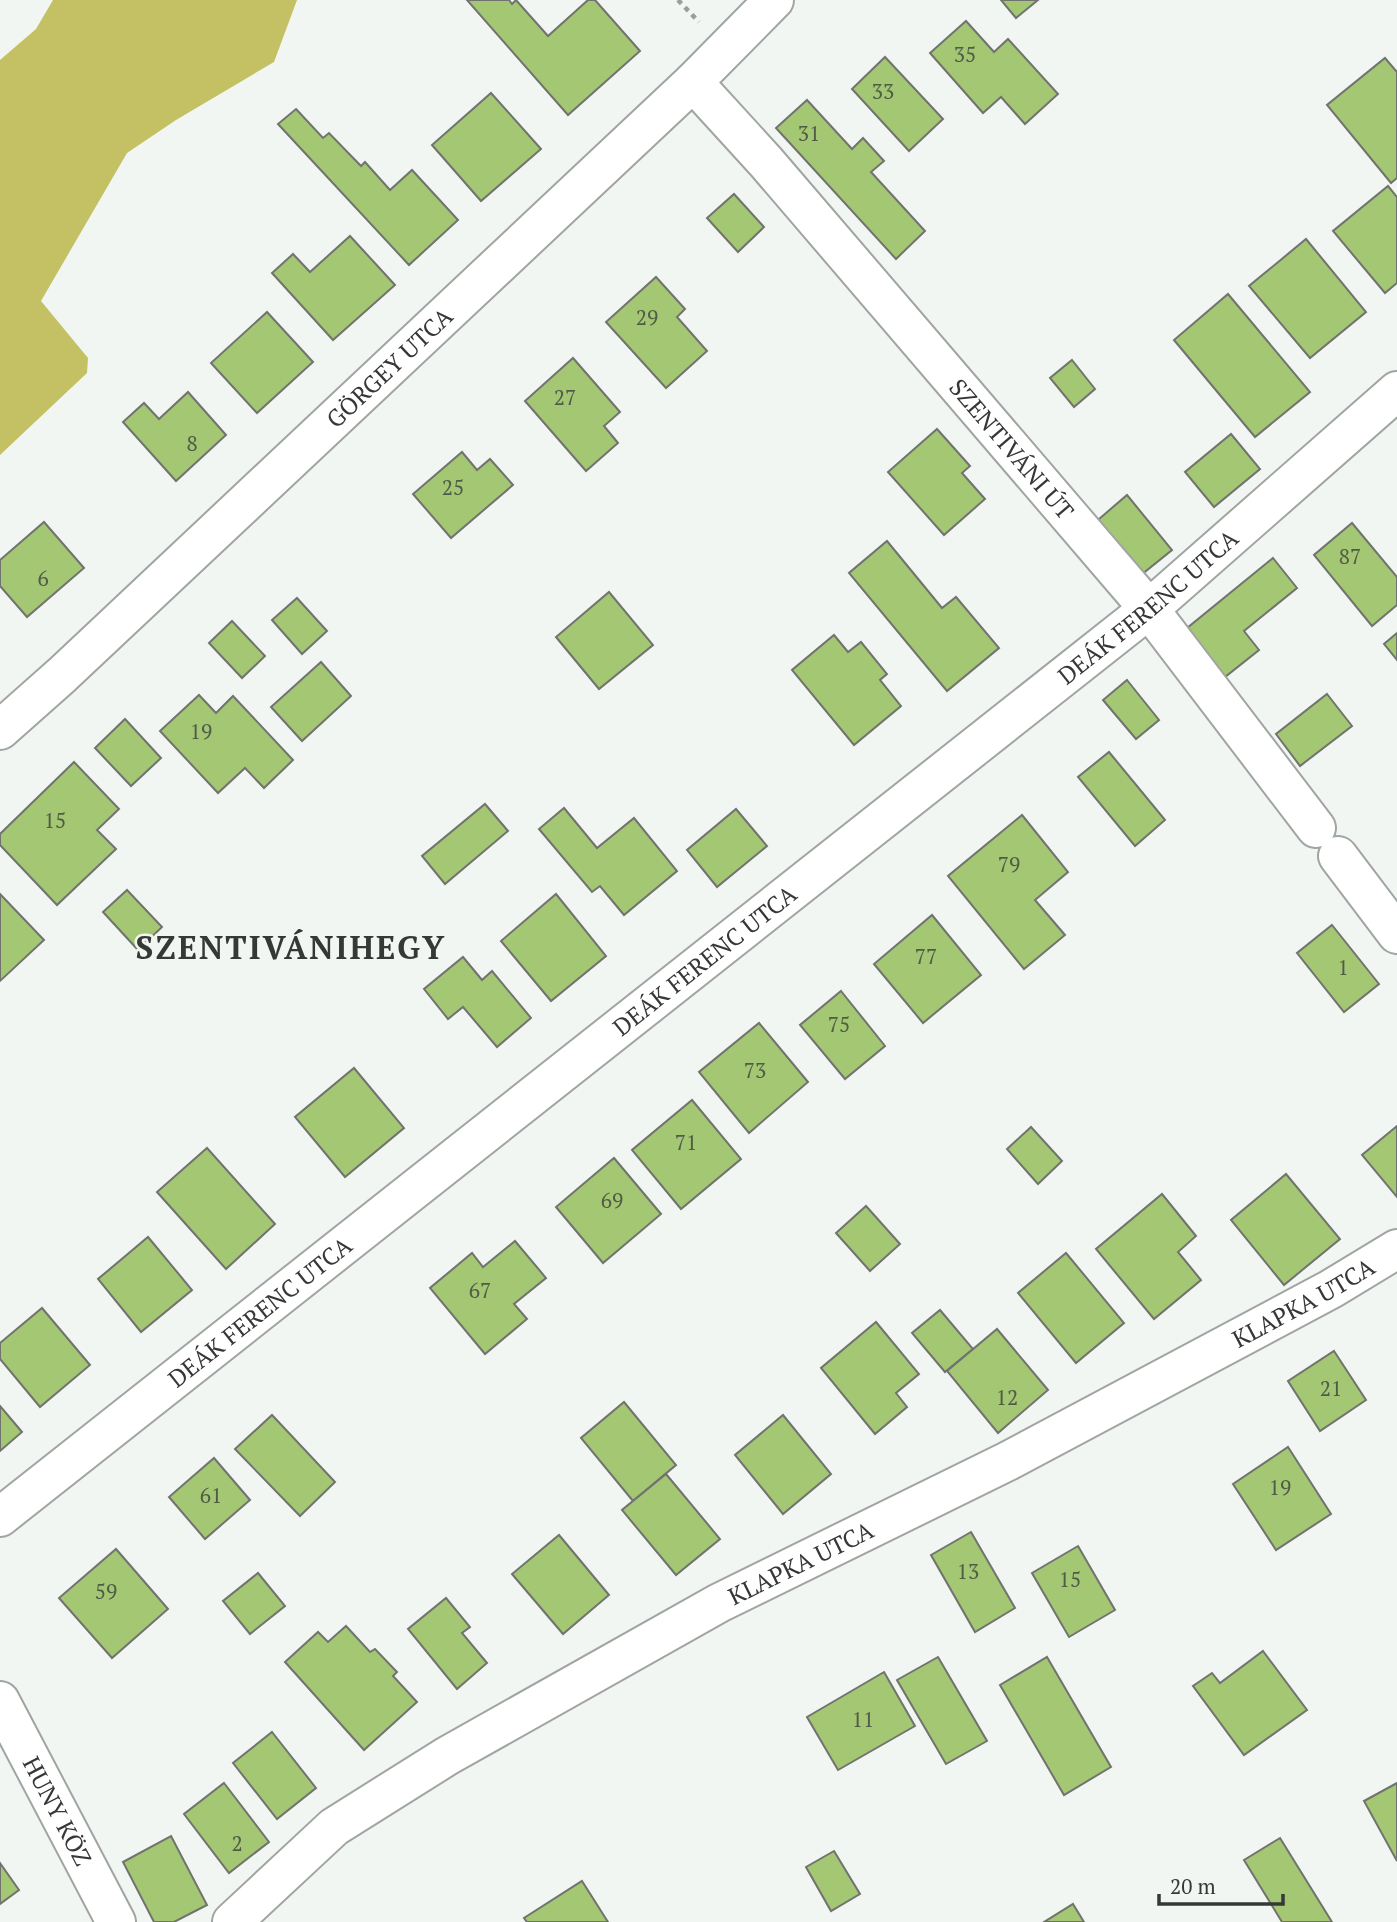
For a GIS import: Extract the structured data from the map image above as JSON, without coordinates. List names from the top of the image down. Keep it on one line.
{"streets":{"street":["GÖRGEY UTCA","SZENTIVÁNI ÚT","DEÁK FERENC UTCA","KLAPKA UTCA","HUNY KÖZ"]},"crossings":[["GÖRGEY UTCA","SZENTIVÁNI ÚT"],["SZENTIVÁNI ÚT","DEÁK FERENC UTCA"]],"districts":["SZENTIVÁNIHEGY"],"house_numbers":["35","33","31","29","27","8","25","87","6","19","15","79","77","1","75","73","71","69","67","21","12","19","61","13","15","59","11","2"],"scale_bar":"20 m"}
